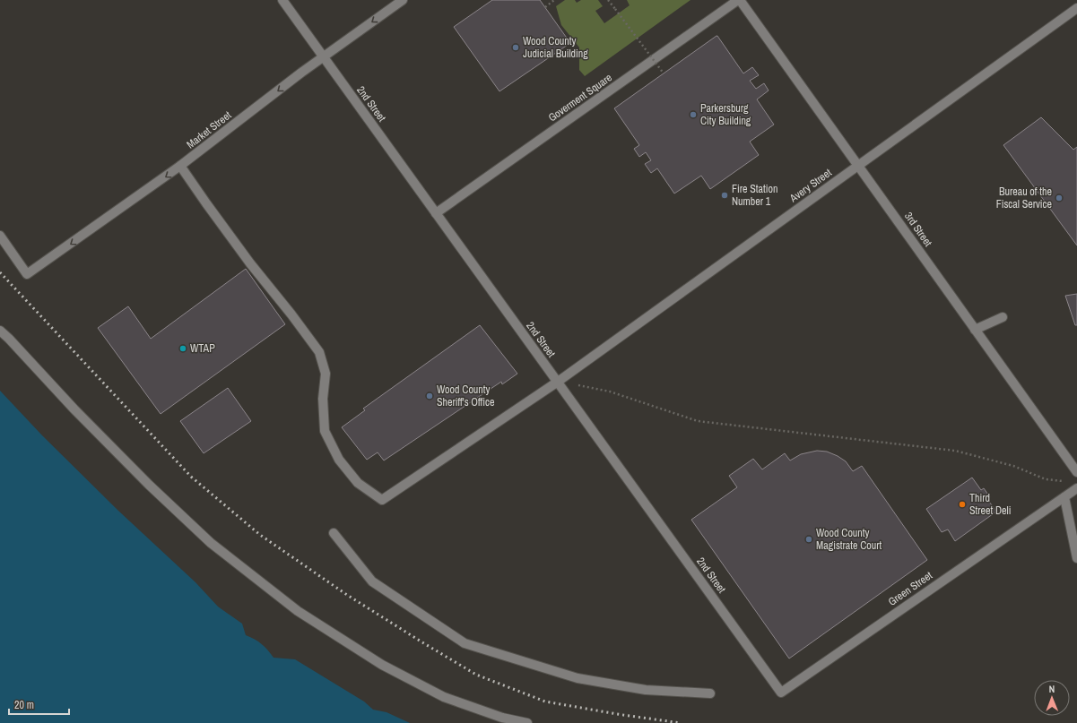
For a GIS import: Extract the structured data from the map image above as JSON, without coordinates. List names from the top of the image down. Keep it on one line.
{"streets":{"street":["Goverment Square","2nd Street","Market Street","Avery Street","3rd Street","Green Street"]},"crossings":[["Goverment Square","2nd Street"],["Goverment Square","3rd Street"],["2nd Street","Market Street"],["2nd Street","Avery Street"],["2nd Street","Green Street"],["Market Street","Avery Street"],["Avery Street","3rd Street"]],"one_way":["Market Street"],"places":["Wood County Judicial Building","Parkersburg City Building","Fire Station Number 1","Bureau of the Fiscal Service","WTAP","Wood County Sheriff's Office","Third Street Deli","Wood County Magistrate Court"],"scale_bar":"20 m","north":"top"}
